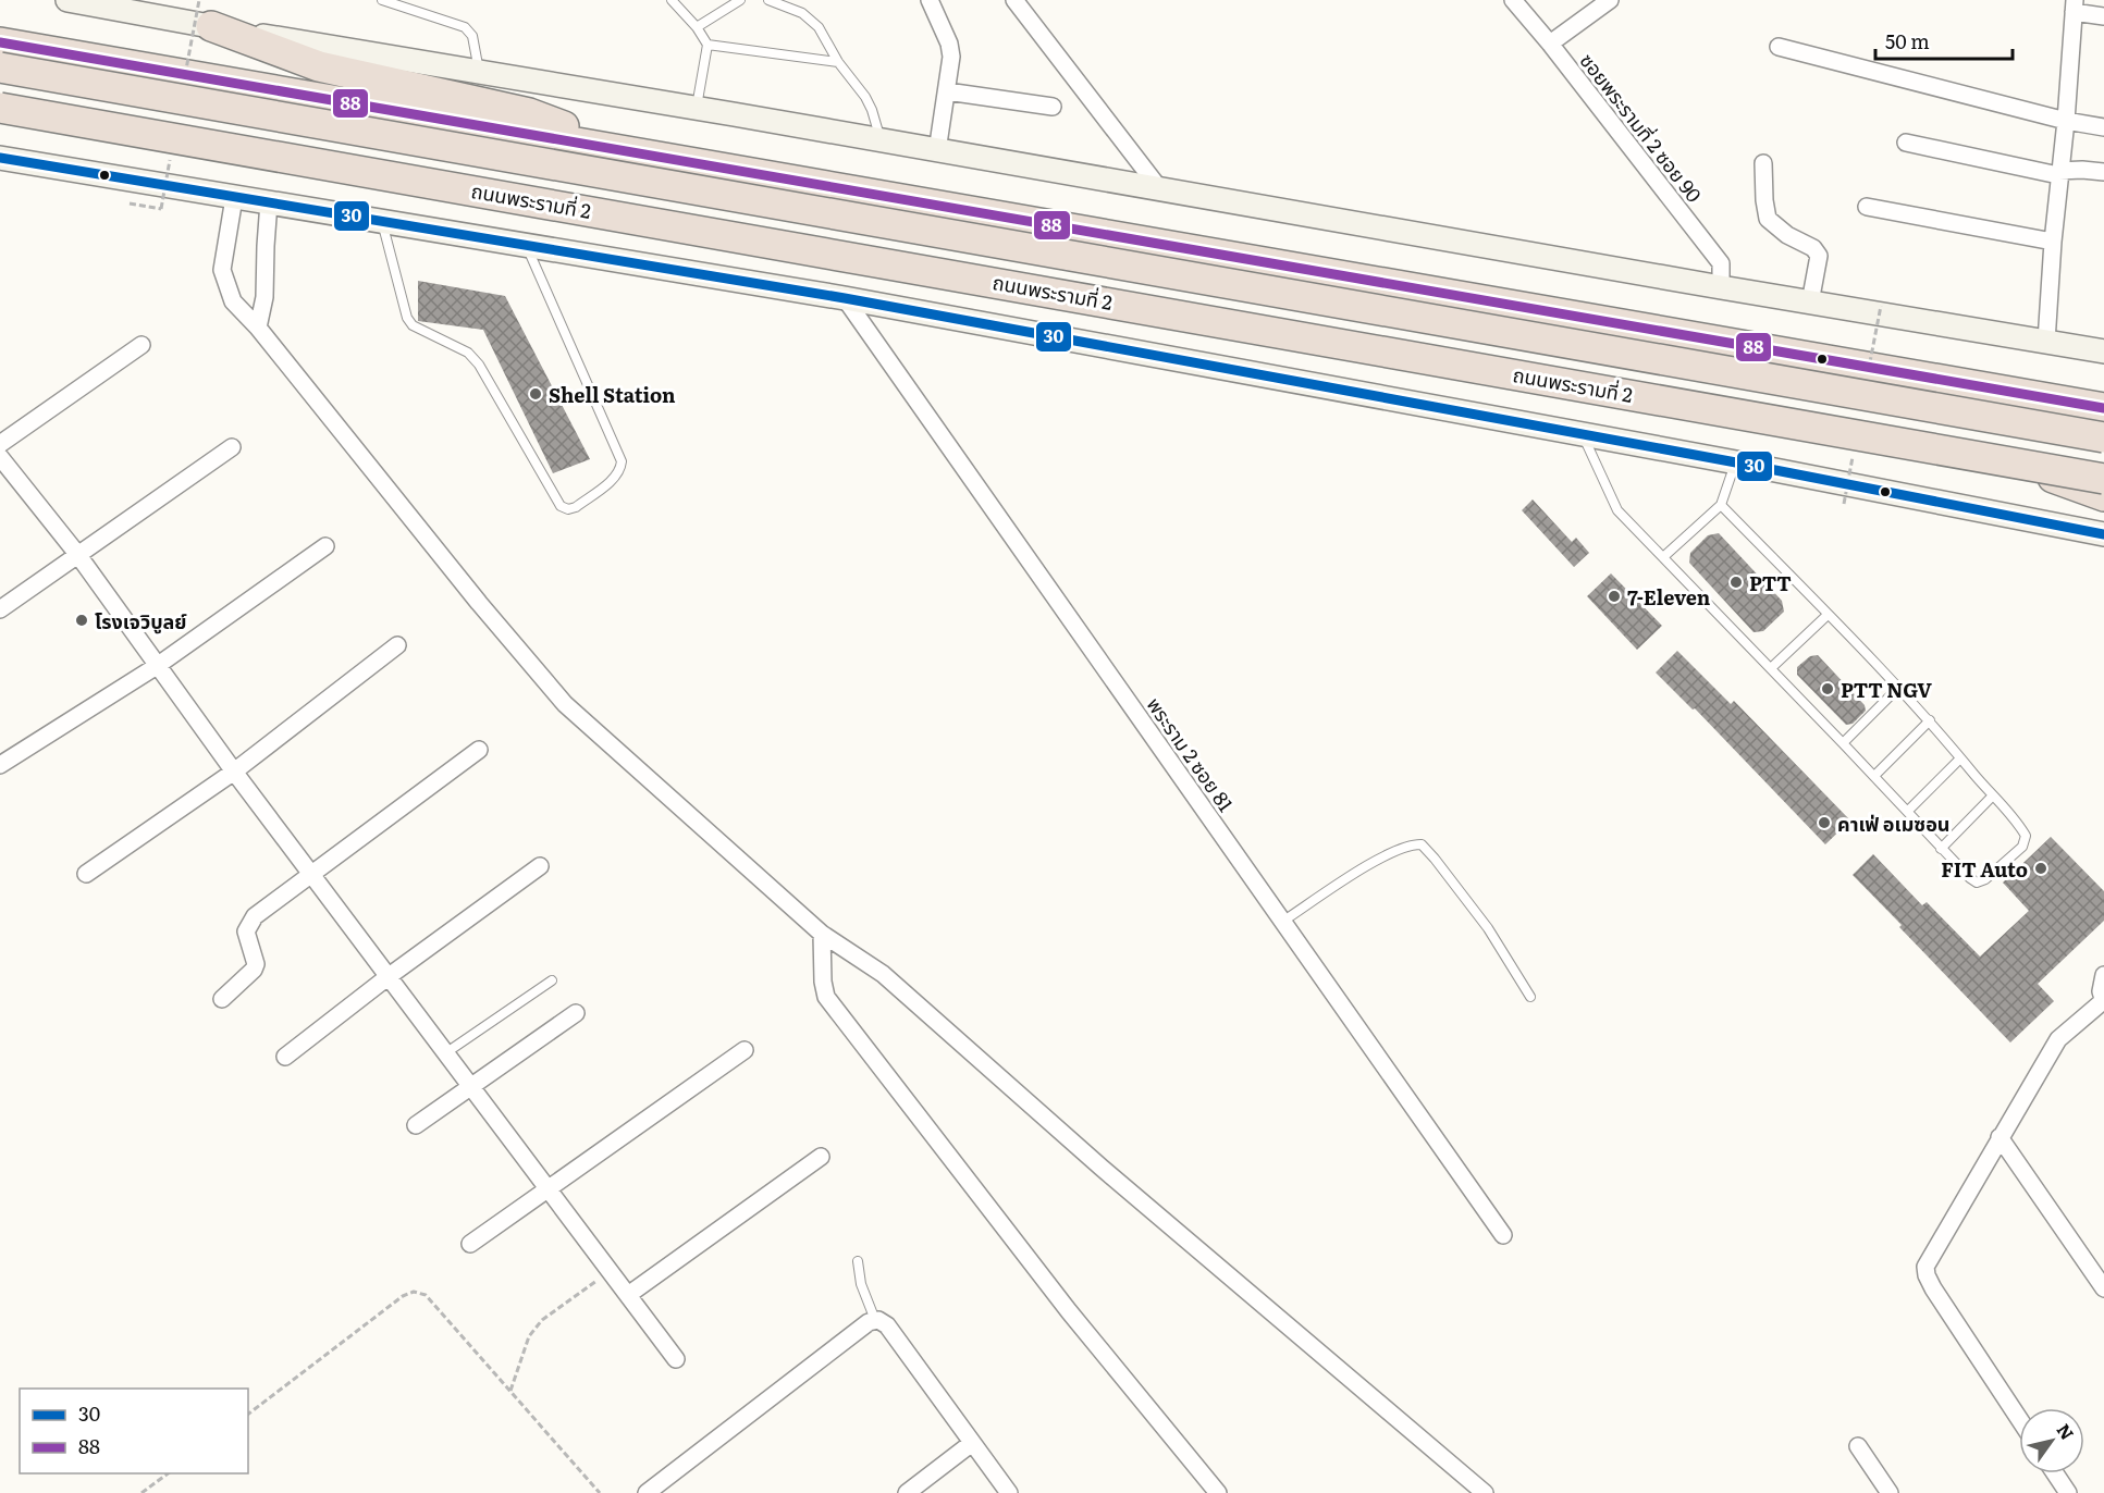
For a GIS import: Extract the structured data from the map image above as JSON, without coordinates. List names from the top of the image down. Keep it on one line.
{"streets":{"highway":["ถนนพระรามที่ 2"],"street":["ซอยพระรามที่ 2 ซอย 90","พระราม 2 ซอย 81"]},"places":["Shell Station","PTT","7-Eleven","โรงเจวิบูลย์","PTT NGV","คาเฟ่ อเมซอน","FIT Auto"],"lines":["transit line 88","transit line 30"],"legend":["30","88"],"scale_bar":"50 m","north":"top right"}
